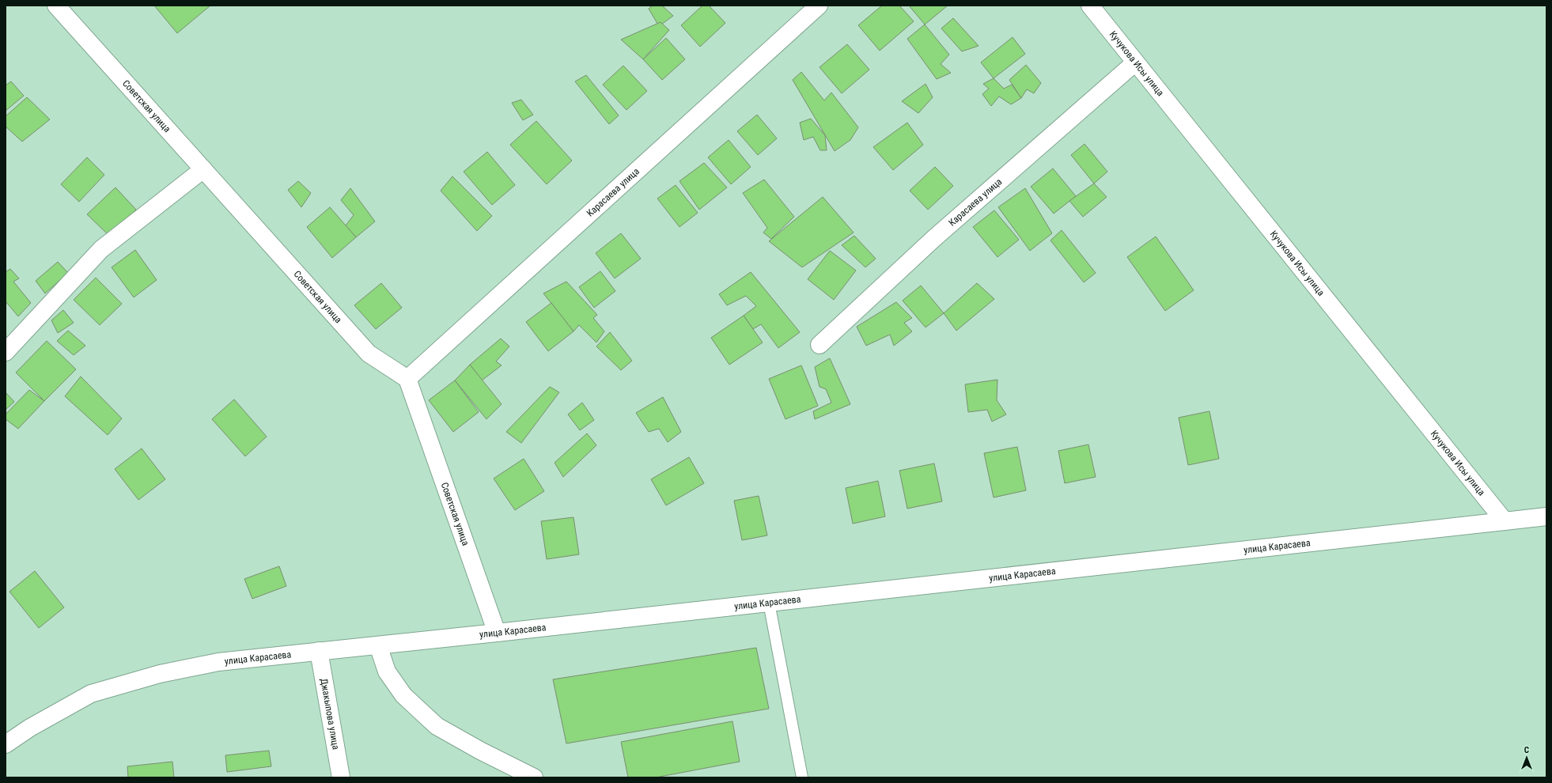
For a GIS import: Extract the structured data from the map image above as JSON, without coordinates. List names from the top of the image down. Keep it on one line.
{"streets":{"street":["Кучукова Исы улица","Советская улица","Карасаева улица","улица Карасаева","Джакыпова улица"]},"crossings":[["Кучукова Исы улица","Карасаева улица"],["Кучукова Исы улица","улица Карасаева"],["Советская улица","Карасаева улица"],["Советская улица","улица Карасаева"],["улица Карасаева","Джакыпова улица"]],"north":"top"}
